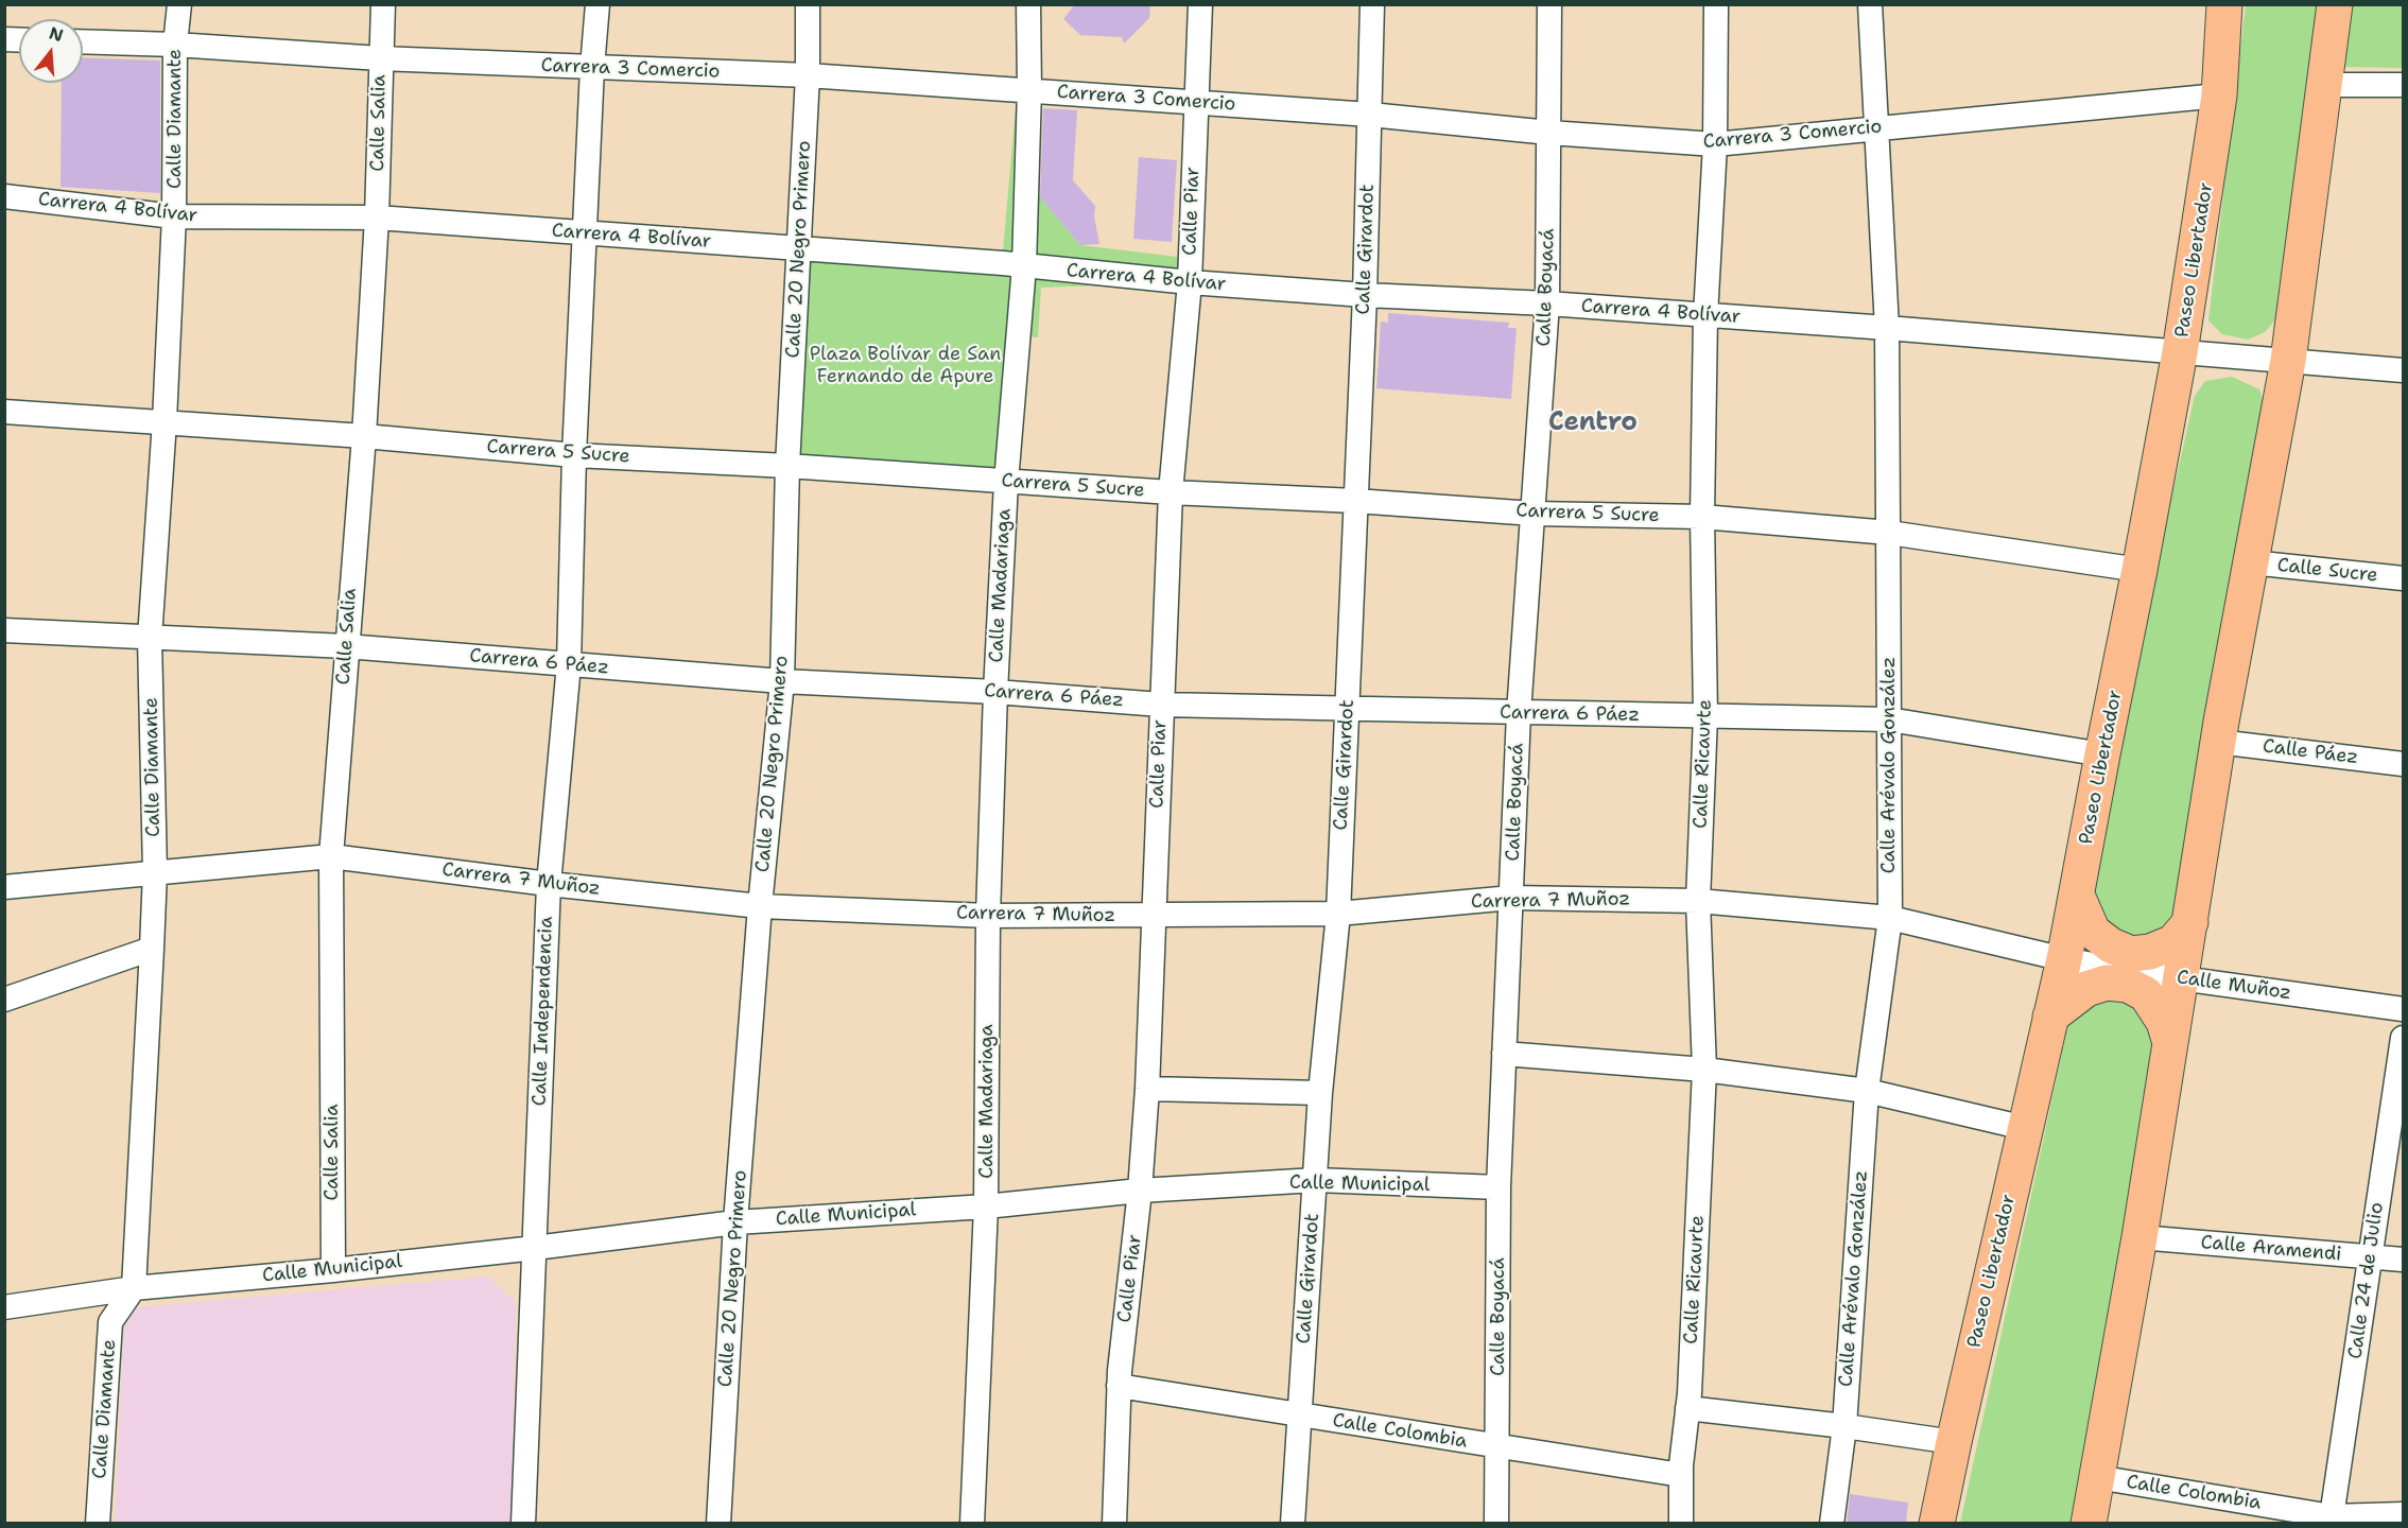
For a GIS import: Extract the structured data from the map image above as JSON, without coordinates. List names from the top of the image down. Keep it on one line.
{"streets":{"highway":["Paseo Libertador"],"street":["Carrera 3 Comercio","Calle Diamante","Calle Salia","Carrera 4 Bolívar","Calle Piar","Calle 20 Negro Primero","Calle Girardot","Calle Boyacá","Carrera 5 Sucre","Calle Sucre","Calle Madariaga","Carrera 6 Páez","Calle Páez","Calle Ricaurte","Calle Arévalo González","Carrera 7 Muñoz","Calle Muñoz","Calle Independencia","Calle Municipal","Calle Aramendi","Calle 24 de Julio","Calle Colombia"]},"crossings":[["Carrera 3 Comercio","Calle Diamante"],["Carrera 3 Comercio","Calle Salia"],["Carrera 3 Comercio","Calle Piar"],["Carrera 3 Comercio","Calle 20 Negro Primero"],["Carrera 3 Comercio","Calle Girardot"],["Carrera 3 Comercio","Paseo Libertador"],["Carrera 3 Comercio","Calle Boyacá"],["Carrera 3 Comercio","Calle Madariaga"],["Carrera 3 Comercio","Calle Ricaurte"],["Carrera 3 Comercio","Calle Arévalo González"],["Carrera 3 Comercio","Calle Independencia"],["Calle Diamante","Carrera 4 Bolívar"],["Calle Diamante","Carrera 5 Sucre"],["Calle Diamante","Carrera 6 Páez"],["Calle Diamante","Carrera 7 Muñoz"],["Calle Diamante","Calle Municipal"],["Calle Salia","Carrera 4 Bolívar"],["Calle Salia","Carrera 5 Sucre"],["Calle Salia","Carrera 6 Páez"],["Calle Salia","Carrera 7 Muñoz"],["Calle Salia","Calle Municipal"],["Carrera 4 Bolívar","Calle Piar"],["Carrera 4 Bolívar","Calle 20 Negro Primero"],["Carrera 4 Bolívar","Calle Girardot"],["Carrera 4 Bolívar","Paseo Libertador"],["Carrera 4 Bolívar","Calle Boyacá"],["Carrera 4 Bolívar","Calle Madariaga"],["Carrera 4 Bolívar","Calle Ricaurte"],["Carrera 4 Bolívar","Calle Arévalo González"],["Carrera 4 Bolívar","Calle Independencia"],["Calle Piar","Carrera 5 Sucre"],["Calle Piar","Carrera 6 Páez"],["Calle Piar","Carrera 7 Muñoz"],["Calle Piar","Calle Municipal"],["Calle Piar","Calle Colombia"],["Calle 20 Negro Primero","Carrera 5 Sucre"],["Calle 20 Negro Primero","Carrera 6 Páez"],["Calle 20 Negro Primero","Carrera 7 Muñoz"],["Calle 20 Negro Primero","Calle Municipal"],["Calle Girardot","Carrera 5 Sucre"],["Calle Girardot","Carrera 6 Páez"],["Calle Girardot","Carrera 7 Muñoz"],["Calle Girardot","Calle Municipal"],["Calle Girardot","Calle Colombia"],["Paseo Libertador","Carrera 5 Sucre"],["Paseo Libertador","Carrera 6 Páez"],["Paseo Libertador","Carrera 7 Muñoz"],["Paseo Libertador","Calle Muñoz"],["Calle Boyacá","Carrera 5 Sucre"],["Calle Boyacá","Carrera 6 Páez"],["Calle Boyacá","Carrera 7 Muñoz"],["Calle Boyacá","Calle Municipal"],["Calle Boyacá","Calle Colombia"],["Carrera 5 Sucre","Calle Madariaga"],["Carrera 5 Sucre","Calle Ricaurte"],["Carrera 5 Sucre","Calle Arévalo González"],["Carrera 5 Sucre","Calle Independencia"],["Calle Madariaga","Carrera 6 Páez"],["Calle Madariaga","Carrera 7 Muñoz"],["Calle Madariaga","Calle Municipal"],["Carrera 6 Páez","Calle Ricaurte"],["Carrera 6 Páez","Calle Arévalo González"],["Carrera 6 Páez","Calle Independencia"],["Calle Ricaurte","Carrera 7 Muñoz"],["Calle Ricaurte","Calle Colombia"],["Calle Arévalo González","Carrera 7 Muñoz"],["Carrera 7 Muñoz","Calle Muñoz"],["Carrera 7 Muñoz","Calle Independencia"],["Calle Independencia","Calle Municipal"],["Calle Aramendi","Calle 24 de Julio"],["Calle 24 de Julio","Calle Colombia"]],"districts":["Centro"],"parks":["Plaza Bolívar de San Fernando de Apure"],"north":"top"}
